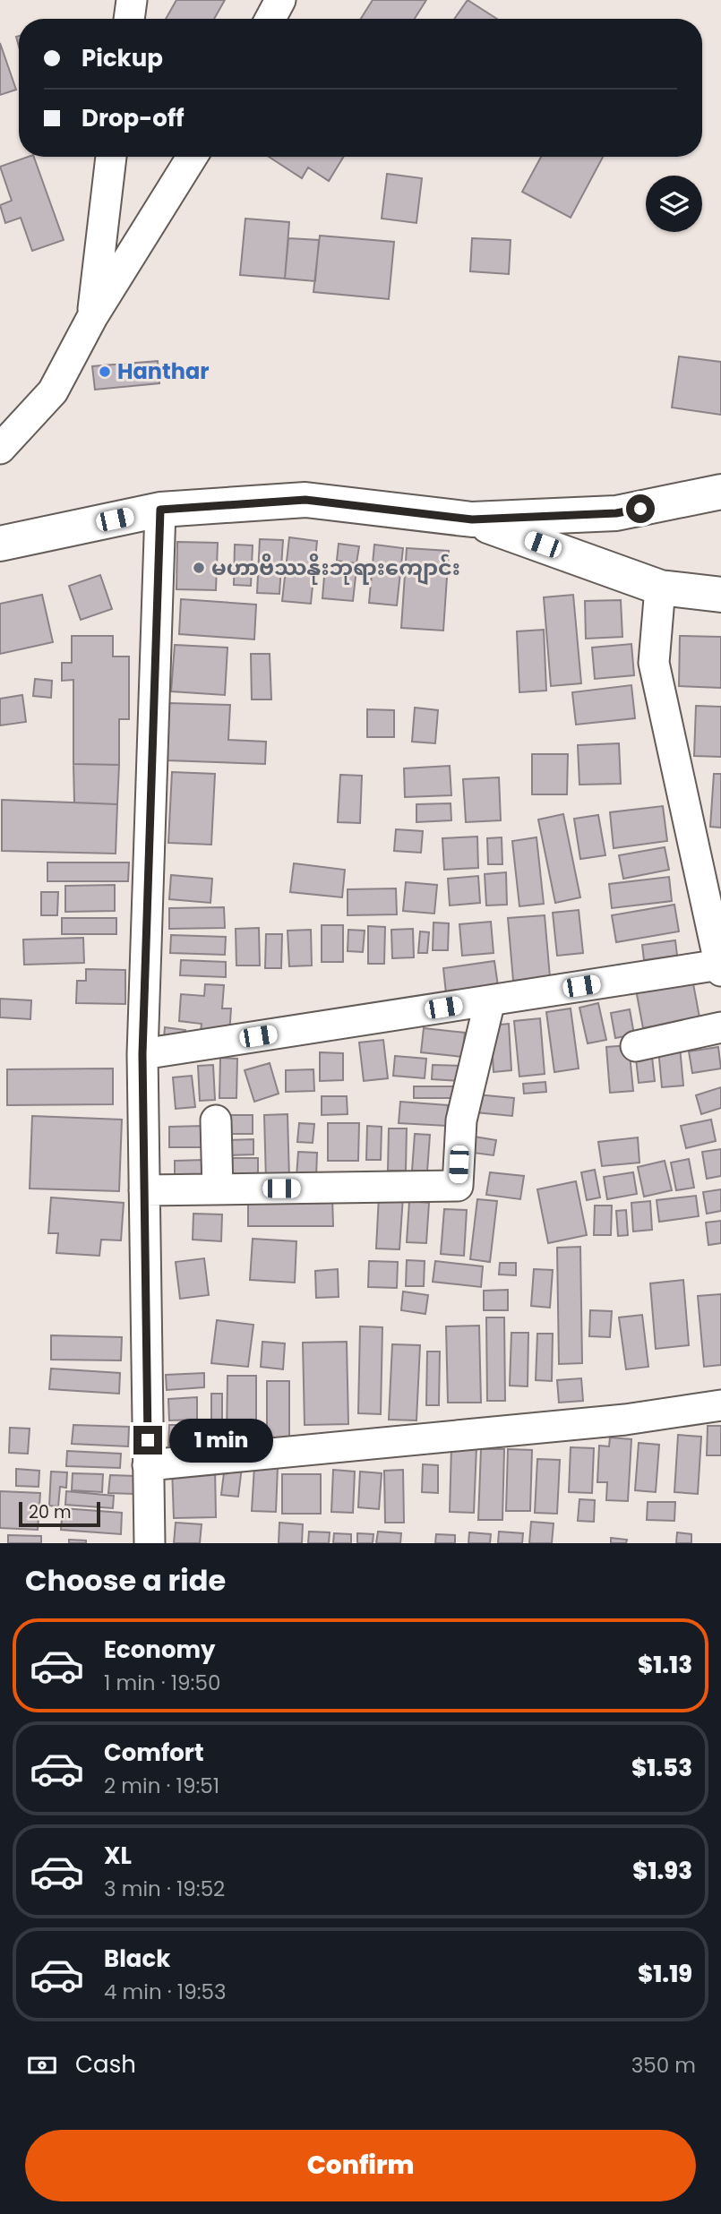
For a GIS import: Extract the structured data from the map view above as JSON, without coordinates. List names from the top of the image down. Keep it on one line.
{"places":["Hanthar","မဟာဗိဿနိုးဘုရားကျောင်း"],"scale_bar":"20 m","page":{"banner":["Pickup","Drop-off"],"bubble":"1 min","scale":"20 m","heading":"Choose a ride","list":[{"name":"Economy","note":"1 min · 19:50","value":"$1.13"},{"name":"Comfort","note":"2 min · 19:51","value":"$1.53"},{"name":"XL","note":"3 min · 19:52","value":"$1.93"},{"name":"Black","note":"4 min · 19:53","value":"$1.19"}],"pay":["Cash","350 m"],"buttons":"Confirm"}}
